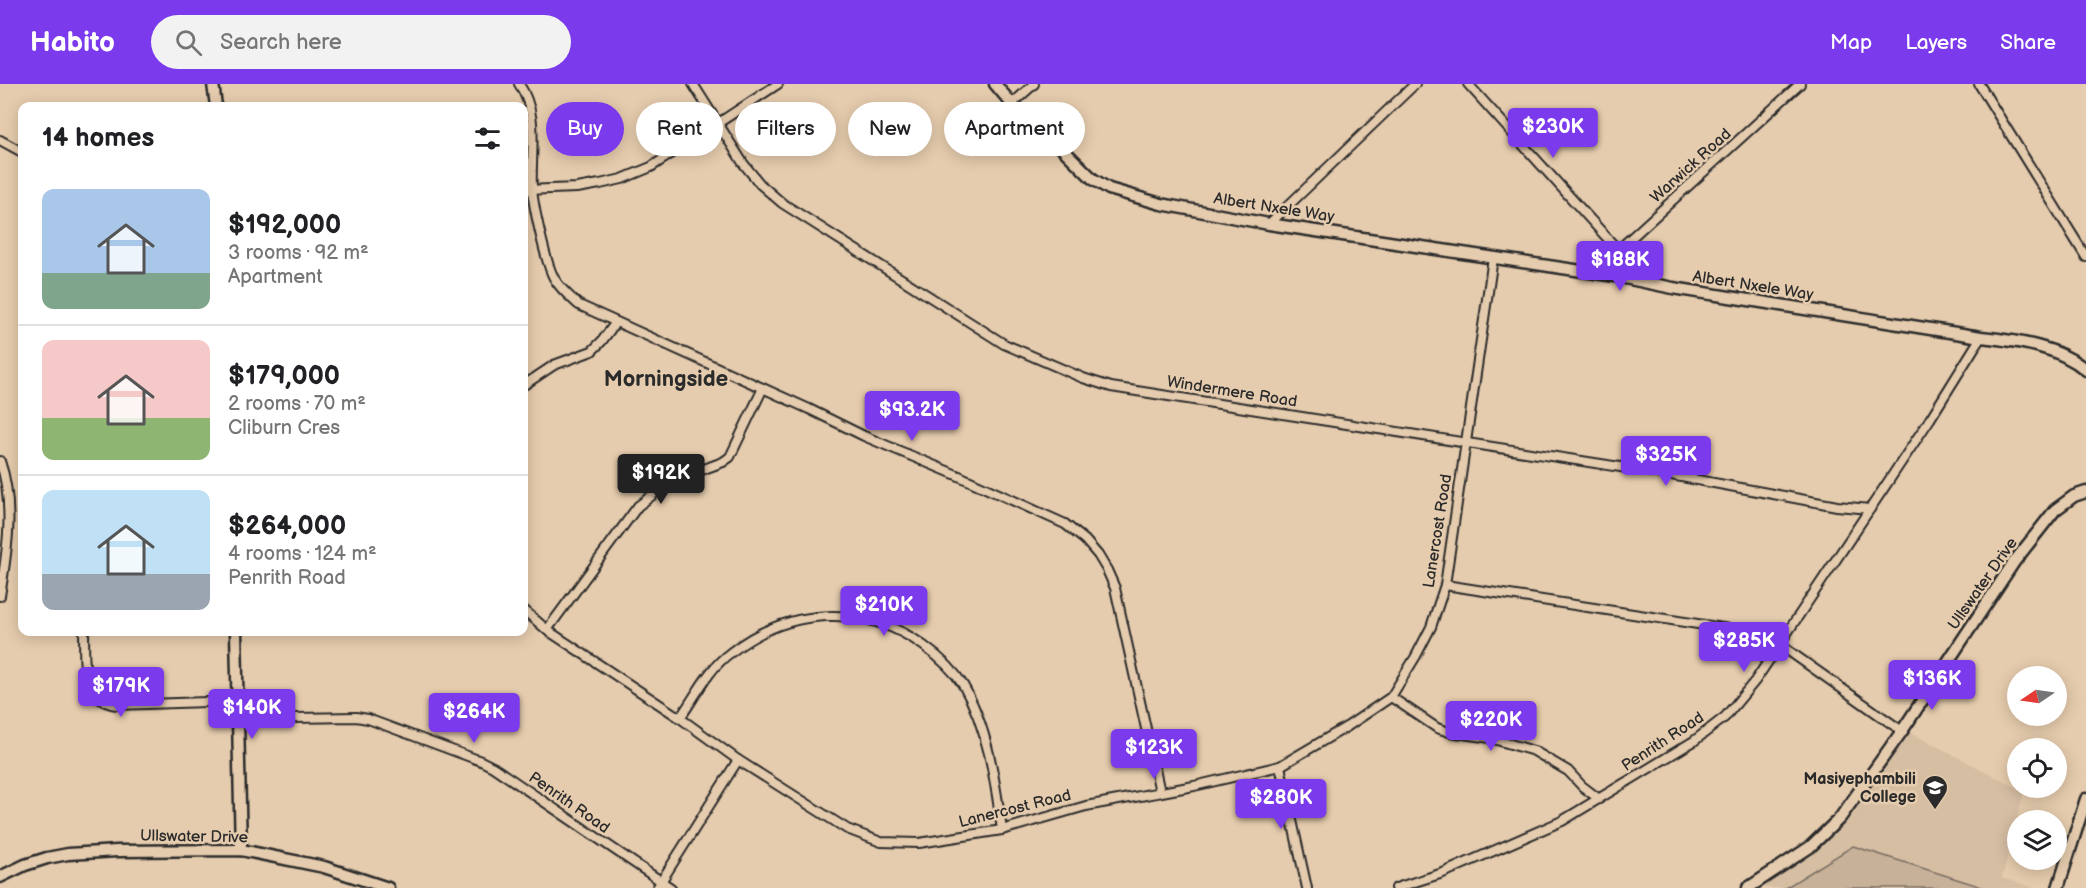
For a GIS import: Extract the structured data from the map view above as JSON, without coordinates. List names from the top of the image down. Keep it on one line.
{"streets":{"main road":["Albert Nxele Way","Ullswater Drive"],"street":["Warwick Road","Windermere Road","Lanercost Road","Penrith Road"]},"crossings":[["Albert Nxele Way","Lanercost Road"],["Albert Nxele Way","Penrith Road"],["Windermere Road","Lanercost Road"],["Windermere Road","Penrith Road"]],"districts":["Morningside"],"places":{"school or university":["Masiyephambili College"]},"north":"left","page":{"header":"Habito","search":"Search here","nav":["Map","Layers","Share"],"chip":["Buy","Rent","Filters","New","Apartment"],"heading":"14 homes","price":["$230K","$188K","$93.2K","$325K","$192K","$210K","$285K","$136K","$179K","$140K","$264K","$220K","$123K","$280K"],"list":[{"name":"$192,000","note":"3 rooms · 92 m² · Apartment"},{"name":"$179,000","note":"2 rooms · 70 m² · Cliburn Cres"},{"name":"$264,000","note":"4 rooms · 124 m² · Penrith Road"}]}}
